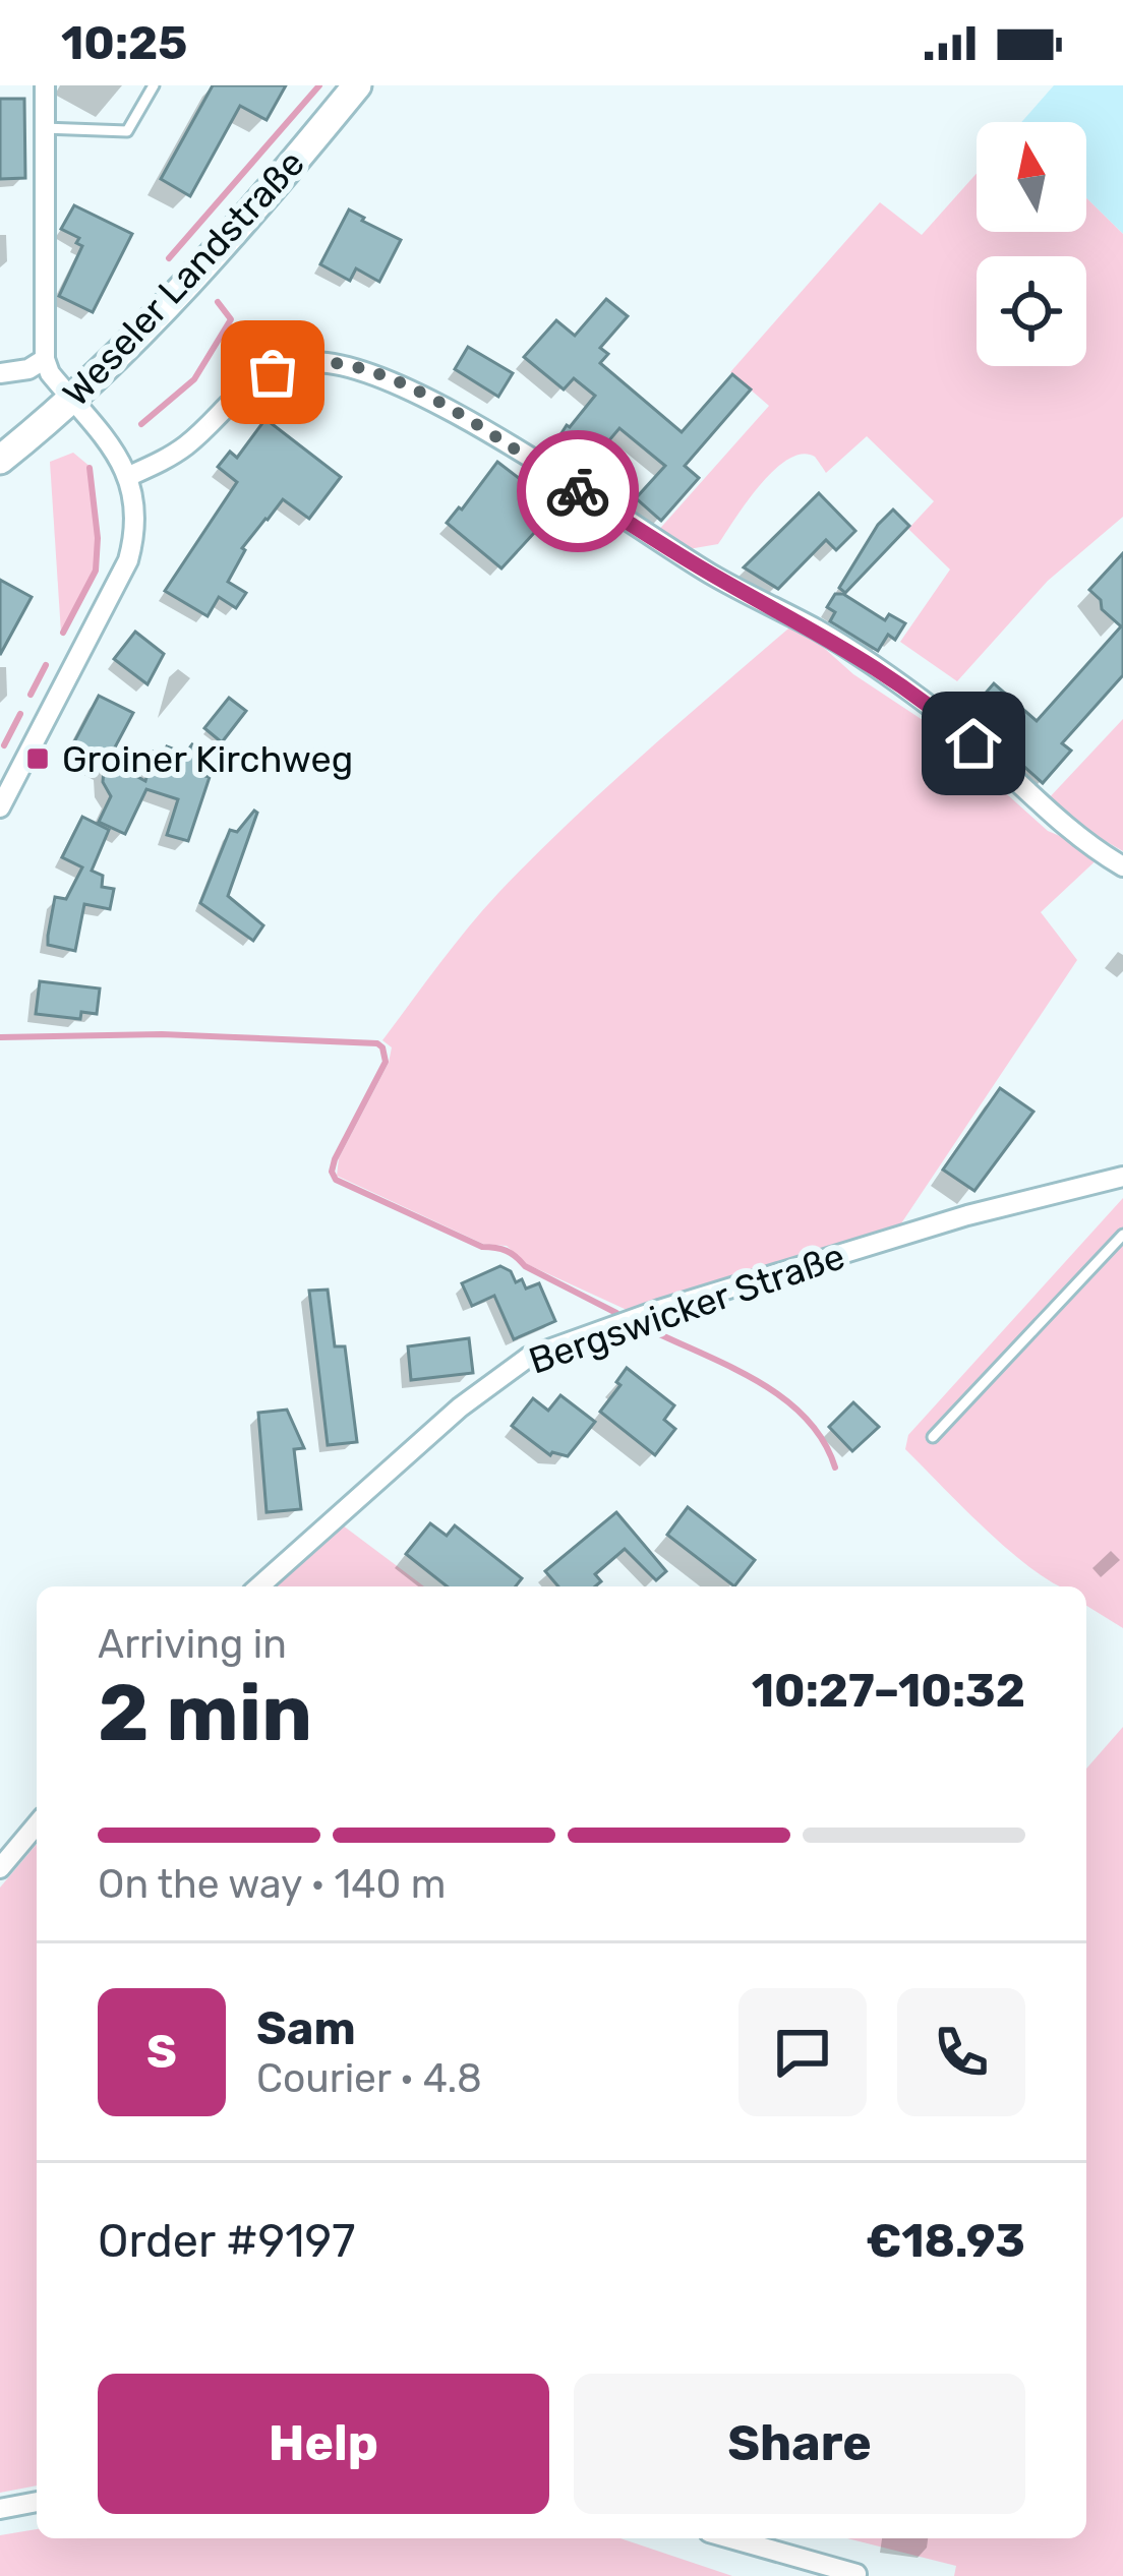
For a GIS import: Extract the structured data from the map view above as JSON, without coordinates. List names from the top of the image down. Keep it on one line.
{"streets":{"main road":["Weseler Landstraße"],"street":["Bergswicker Straße"]},"places":{"transit":["Groiner Kirchweg"]},"north":"top","page":{"status":"10:25","heading":["2 min","Arriving in","10:27–10:32"],"panel":["Sam","Courier · 4.8","Order #9197","€18.93"],"bar":"On the way · 140 m","round":"S","buttons":["Help","Share"]}}
